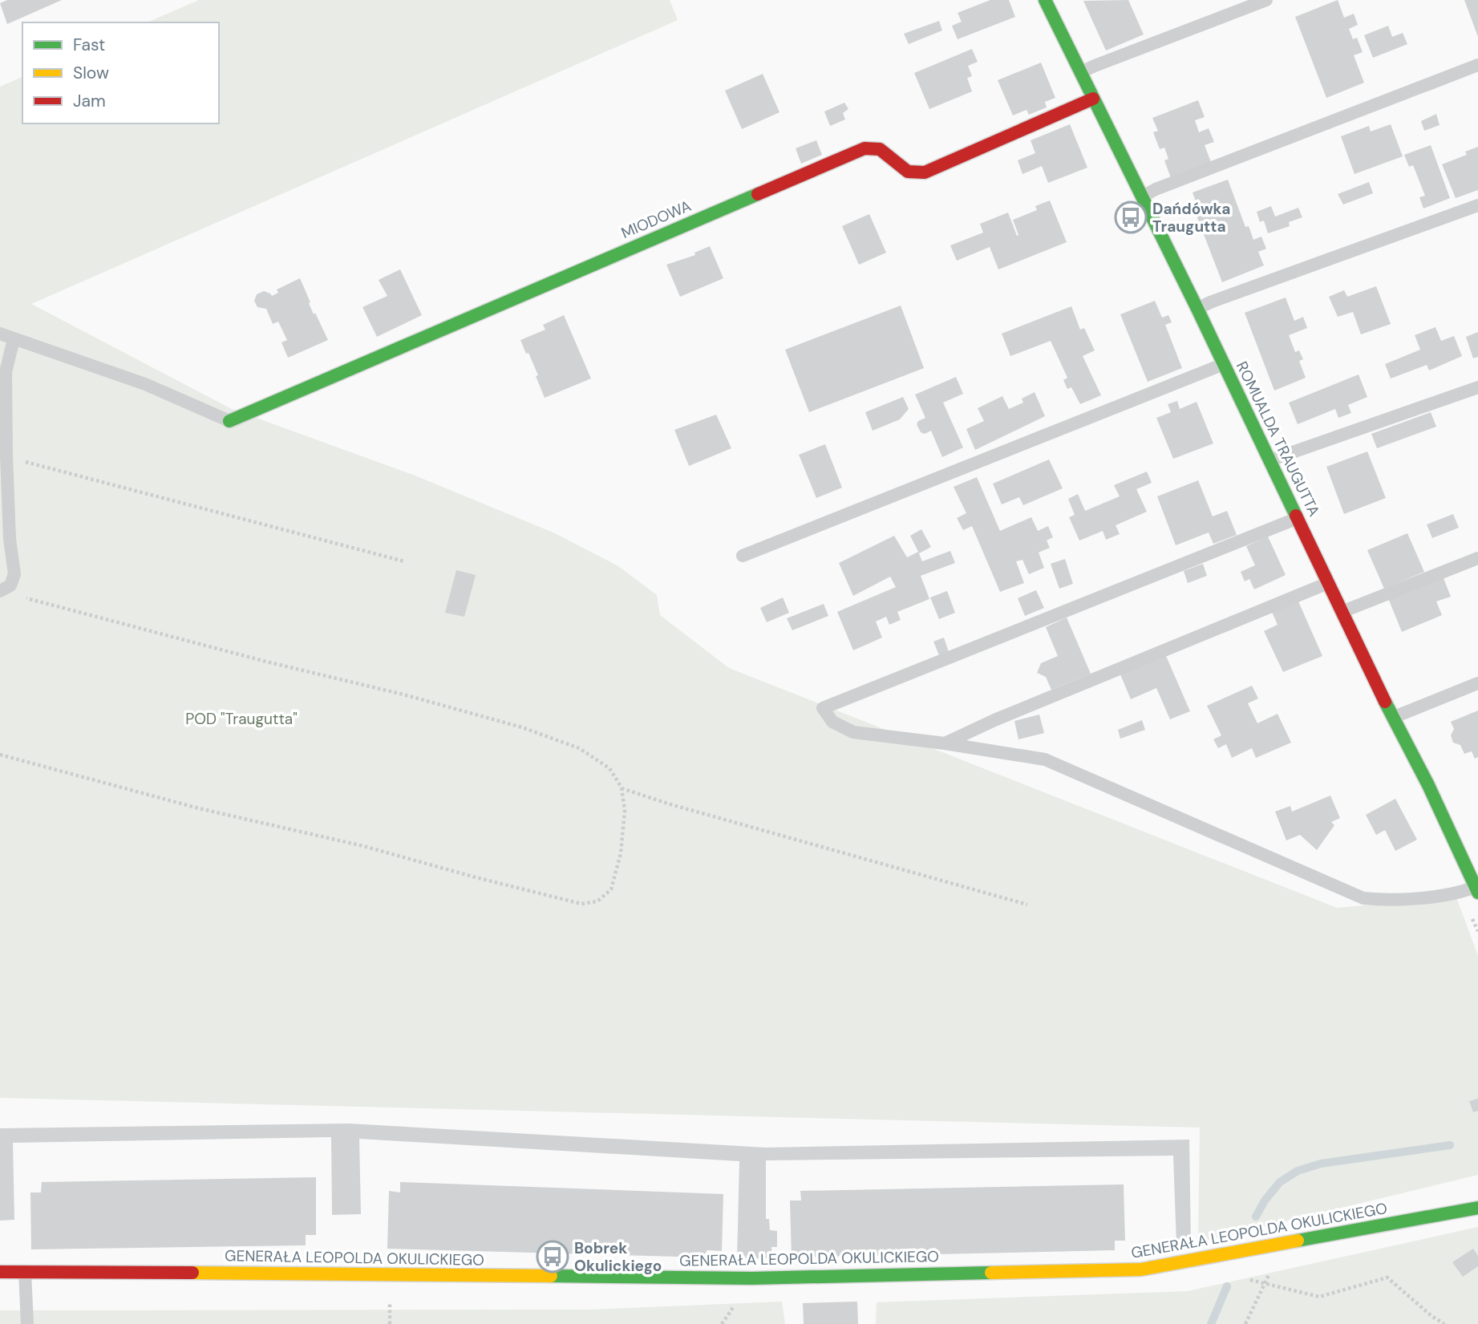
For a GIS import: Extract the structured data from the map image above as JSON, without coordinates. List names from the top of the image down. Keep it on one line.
{"streets":{"street":["MIODOWA","ROMUALDA TRAUGUTTA","GENERAŁA LEOPOLDA OKULICKIEGO"]},"crossings":[["MIODOWA","ROMUALDA TRAUGUTTA"]],"parks":["POD \"Traugutta\""],"places":{"bus stop":["Dańdówka Traugutta","Bobrek Okulickiego"]},"legend":["Fast","Slow","Jam"]}
